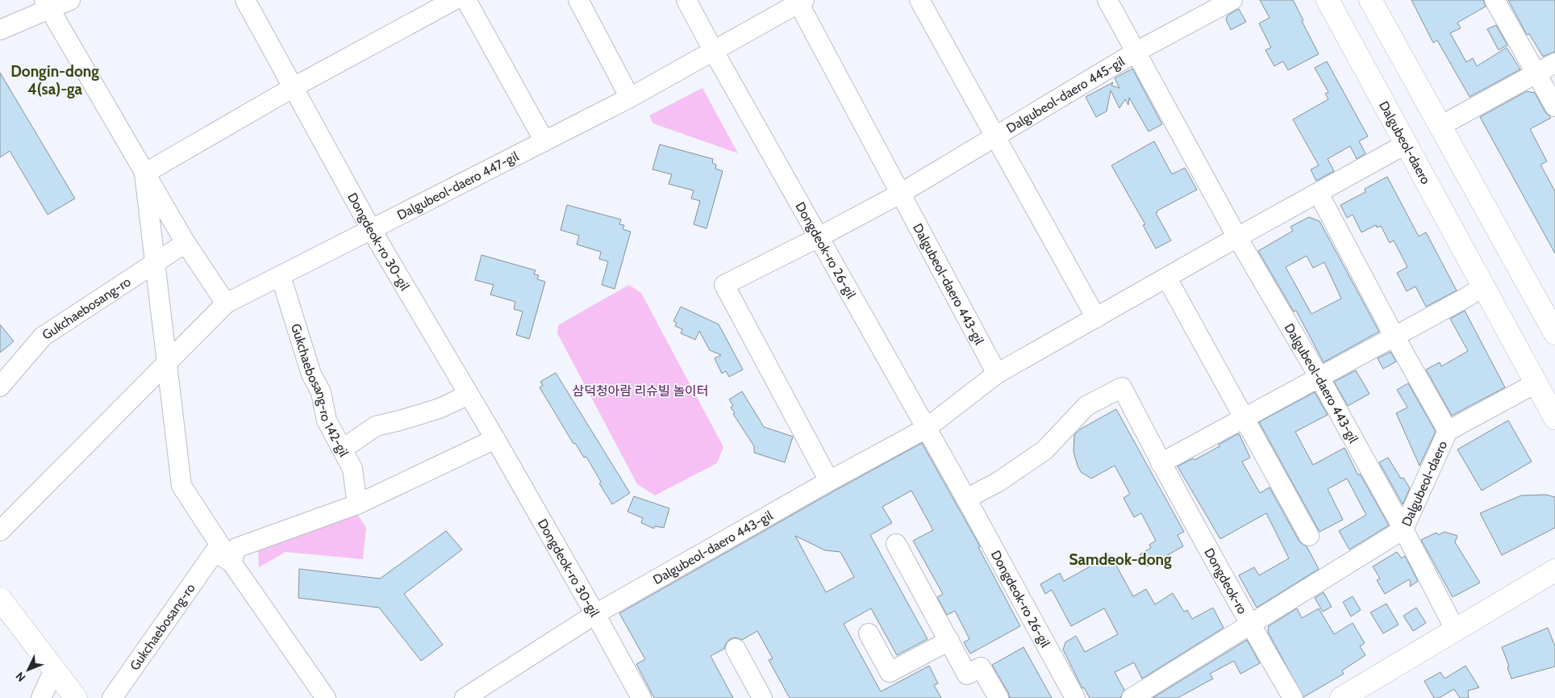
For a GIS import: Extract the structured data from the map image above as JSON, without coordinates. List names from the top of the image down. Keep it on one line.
{"streets":{"main road":["Dalgubeol-daero"],"street":["Dalgubeol-daero 445-gil","Dalgubeol-daero 447-gil","Dongdeok-ro 30-gil","Dongdeok-ro 26-gil","Dalgubeol-daero 443-gil","Gukchaebosang-ro","Gukchaebosang-ro 142-gil","Dongdeok-ro"]},"crossings":[["Dalgubeol-daero 445-gil","Dongdeok-ro 26-gil"],["Dalgubeol-daero 445-gil","Dalgubeol-daero 443-gil"],["Dalgubeol-daero","Dalgubeol-daero 443-gil"],["Dalgubeol-daero","Dongdeok-ro"],["Dalgubeol-daero 447-gil","Dongdeok-ro 30-gil"],["Dalgubeol-daero 447-gil","Dongdeok-ro 26-gil"],["Dongdeok-ro 30-gil","Dalgubeol-daero 443-gil"],["Dongdeok-ro 26-gil","Dalgubeol-daero 443-gil"],["Dongdeok-ro 26-gil","Dongdeok-ro"]],"districts":["Dongin-dong 4(sa)-ga","Samdeok-dong"],"parks":["삼덕청아람 리슈빌 놀이터"],"north":"bottom left"}
